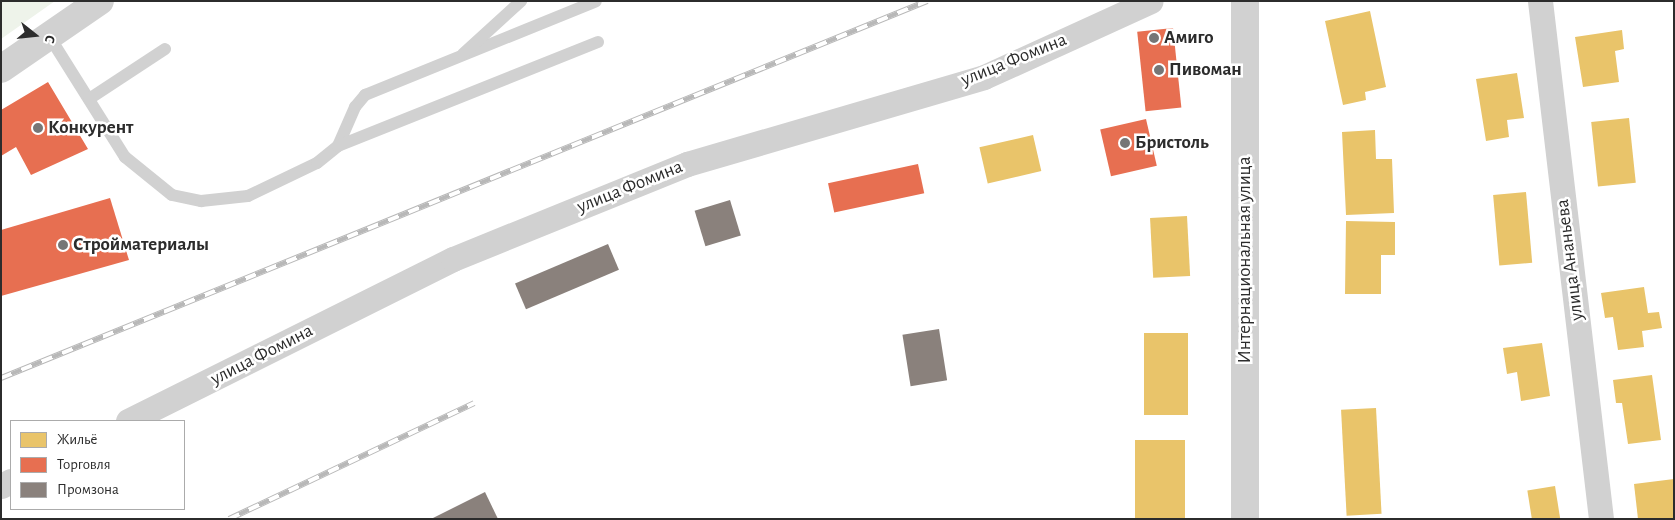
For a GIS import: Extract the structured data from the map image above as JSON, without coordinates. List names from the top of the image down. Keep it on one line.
{"streets":{"street":["улица Фомина","Интернациональная улица","улица Ананьева"]},"places":["Амиго","Пивоман","Конкурент","Бристоль","Стройматериалы"],"legend":["Жильё","Торговля","Промзона"],"north":"right"}
